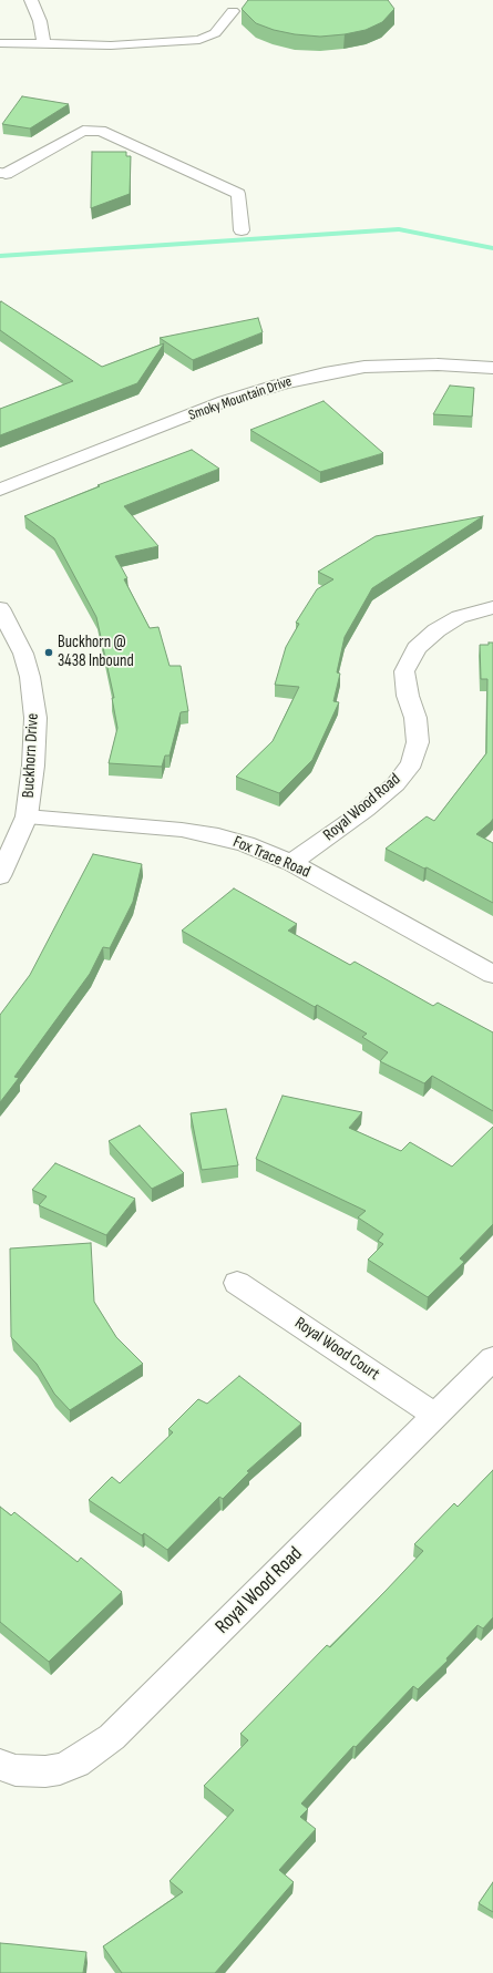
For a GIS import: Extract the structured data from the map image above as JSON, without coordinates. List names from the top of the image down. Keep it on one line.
{"streets":{"street":["Smoky Mountain Drive","Buckhorn Drive","Royal Wood Road","Fox Trace Road","Royal Wood Court"]},"crossings":[["Buckhorn Drive","Fox Trace Road"],["Royal Wood Road","Fox Trace Road"],["Royal Wood Road","Royal Wood Court"]],"places":["Buckhorn @ 3438 Inbound"]}
